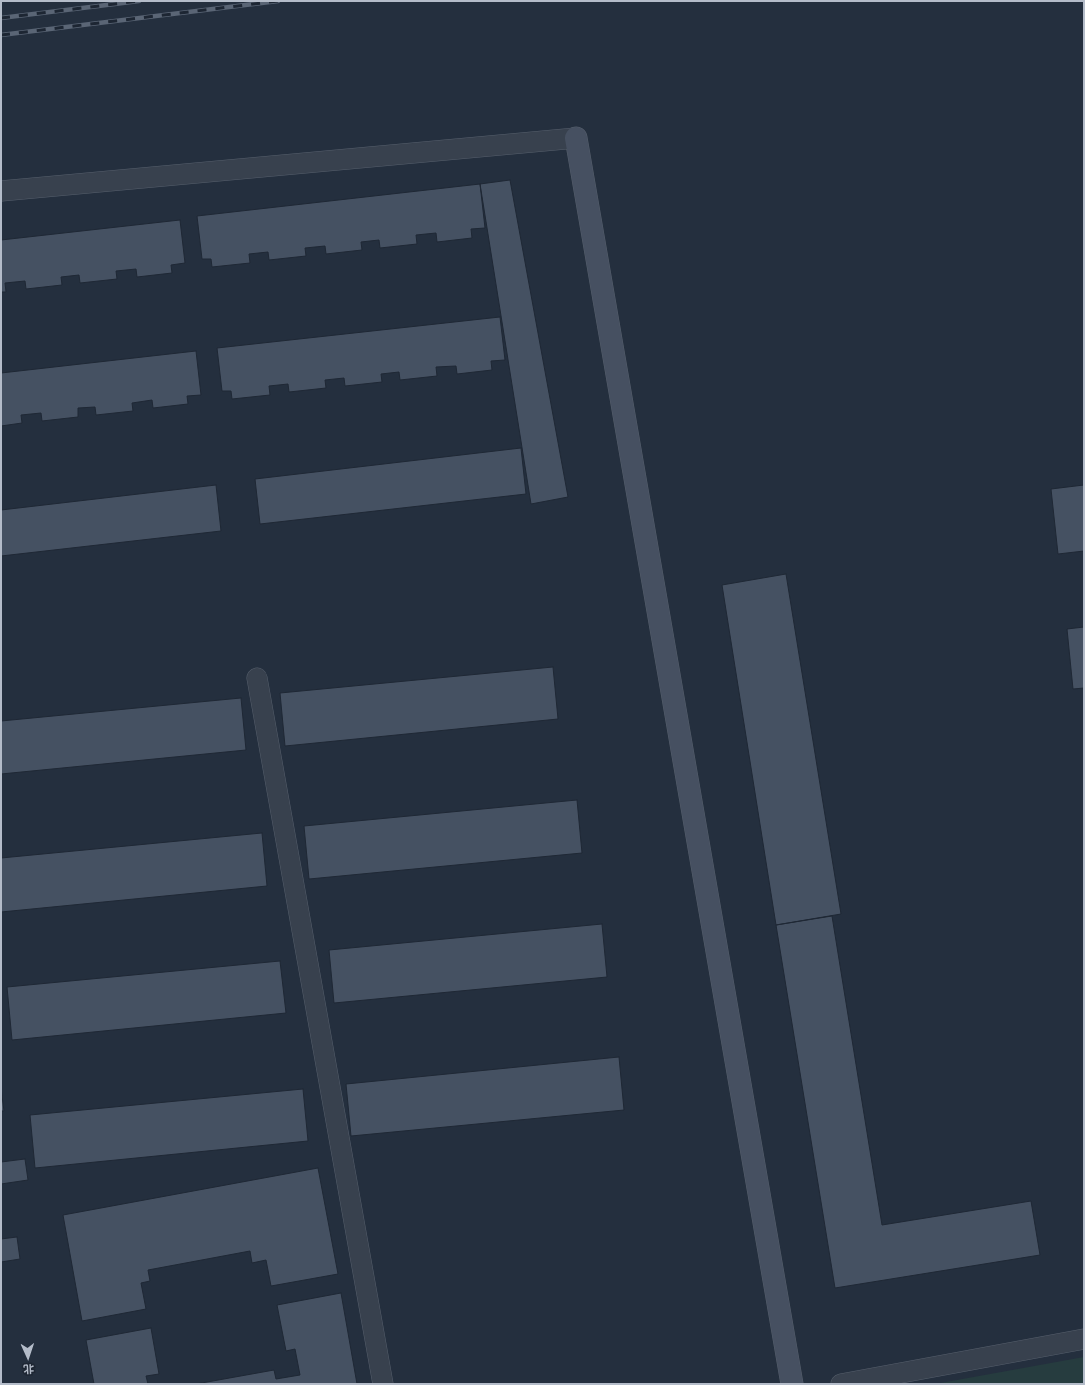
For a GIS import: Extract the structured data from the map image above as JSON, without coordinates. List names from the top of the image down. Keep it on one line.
{"north":"bottom"}
